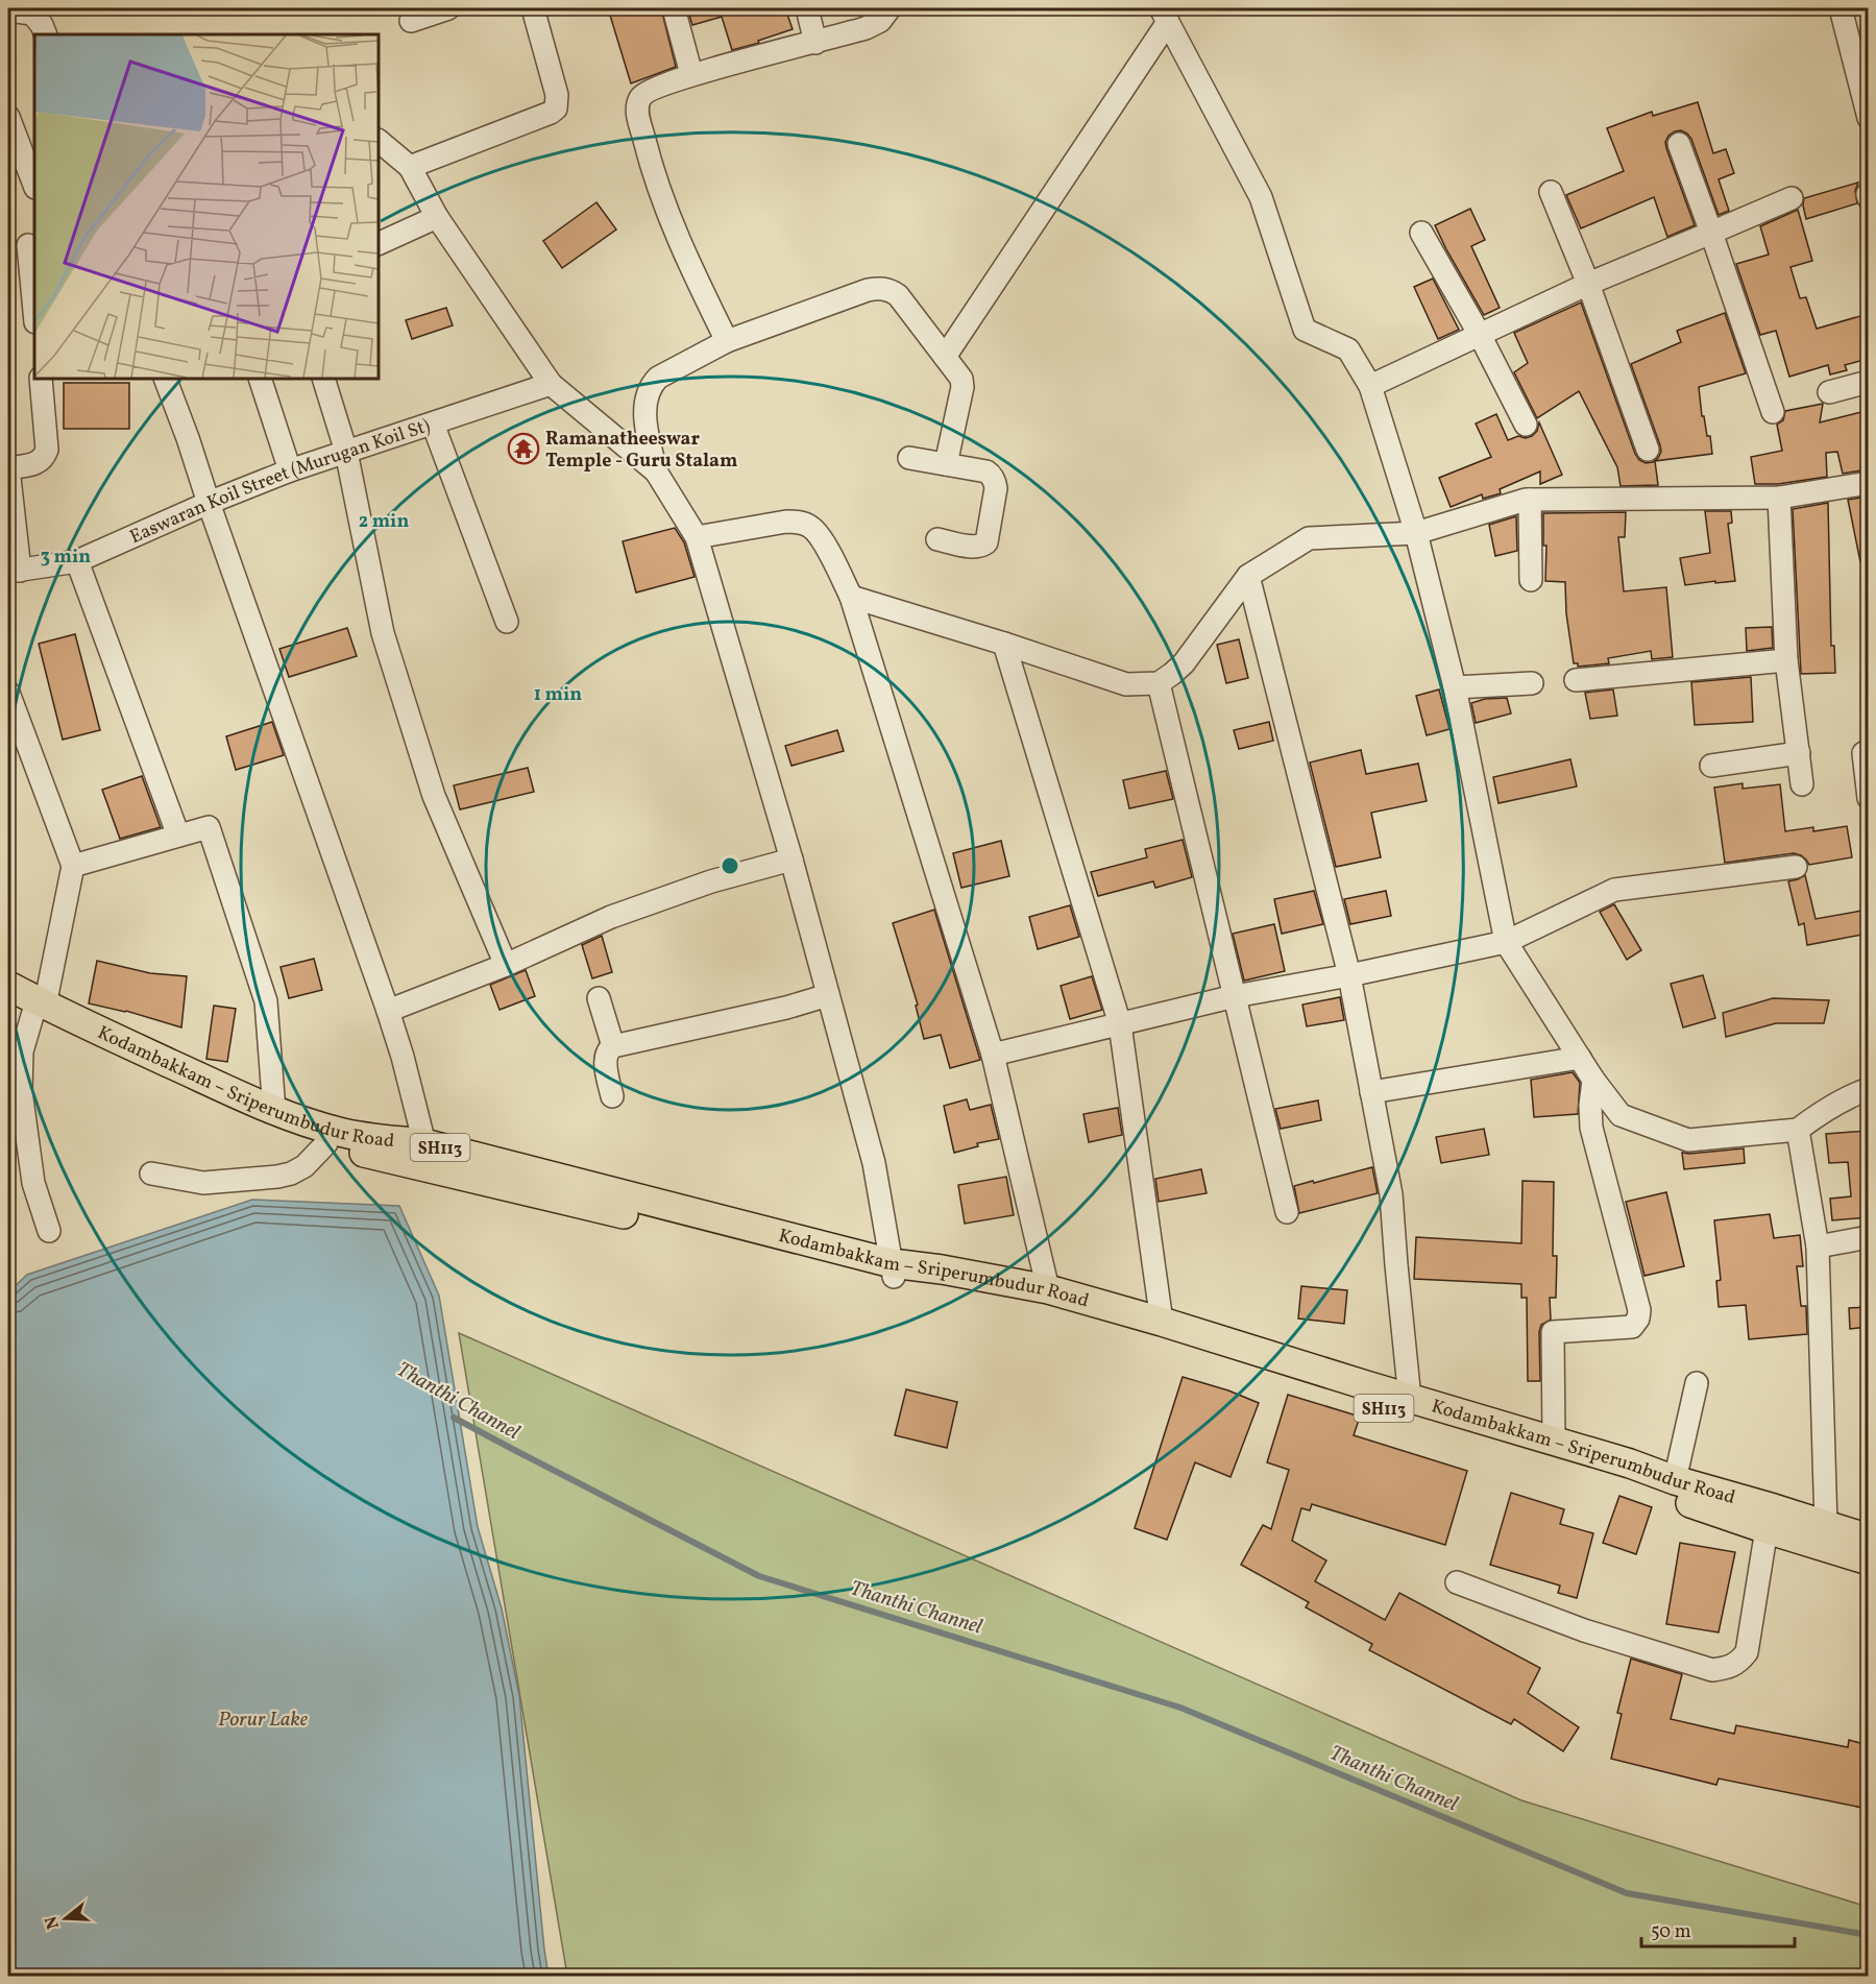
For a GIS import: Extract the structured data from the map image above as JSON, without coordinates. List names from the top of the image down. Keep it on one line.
{"streets":{"main road":["Kodambakkam – Sriperumbudur Road","SH113"],"street":["Easwaran Koil Street (Murugan Koil St)"]},"water":["Thanthi Channel","Porur Lake"],"places":{"temple":["Ramanatheeswar Temple - Guru Stalam"]},"scale_bar":"50 m","north":"left","rings":["2 min","3 min","1 min"]}
